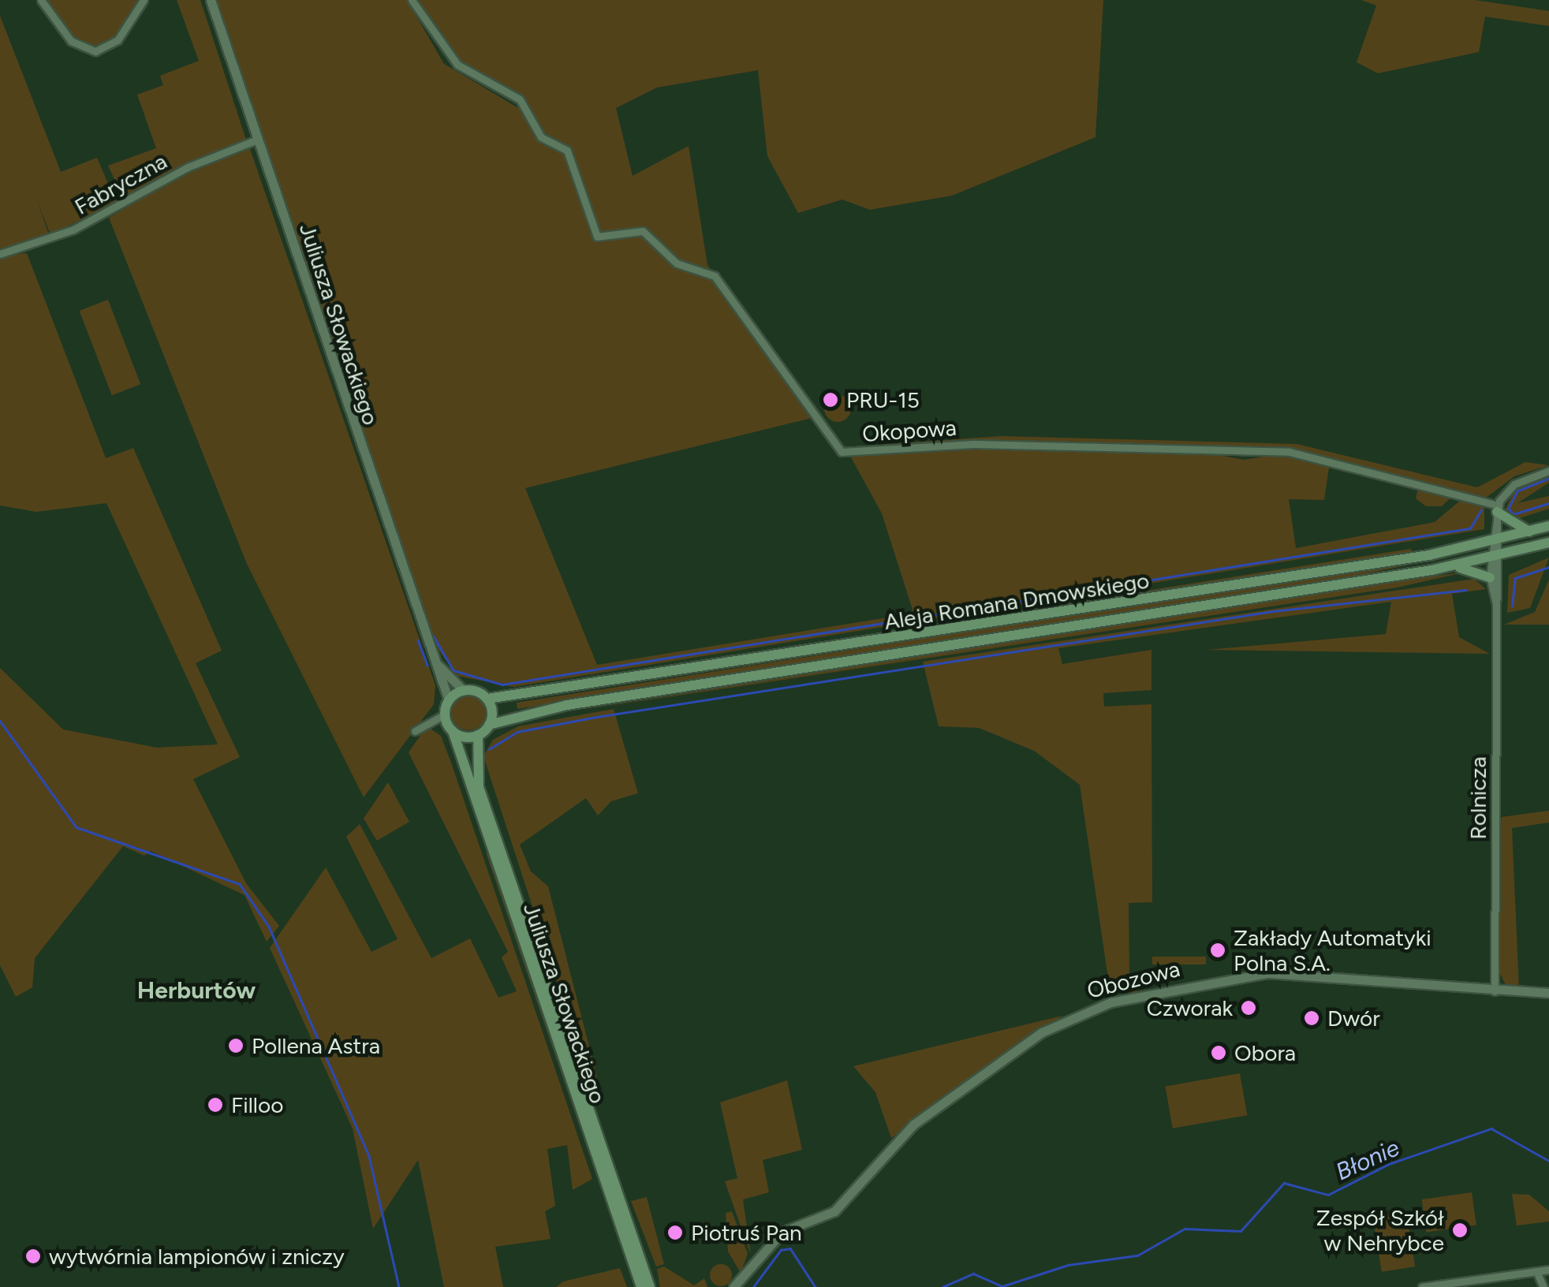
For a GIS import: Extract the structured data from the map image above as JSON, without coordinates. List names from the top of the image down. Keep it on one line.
{"streets":{"main road":["Juliusza Słowackiego","Aleja Romana Dmowskiego"],"street":["Fabryczna","Okopowa","Rolnicza","Obozowa"]},"crossings":[["Fabryczna","Juliusza Słowackiego"],["Juliusza Słowackiego","Aleja Romana Dmowskiego"],["Okopowa","Rolnicza"],["Aleja Romana Dmowskiego","Rolnicza"],["Rolnicza","Obozowa"]],"districts":["Herburtów"],"water":["Błonie"],"places":["PRU-15","Zakłady Automatyki Polna S.A.","Czworak","Dwór","Pollena Astra","Obora","Filloo","Zespół Szkół w Nehrybce","Piotruś Pan","wytwórnia lampionów i zniczy"]}
